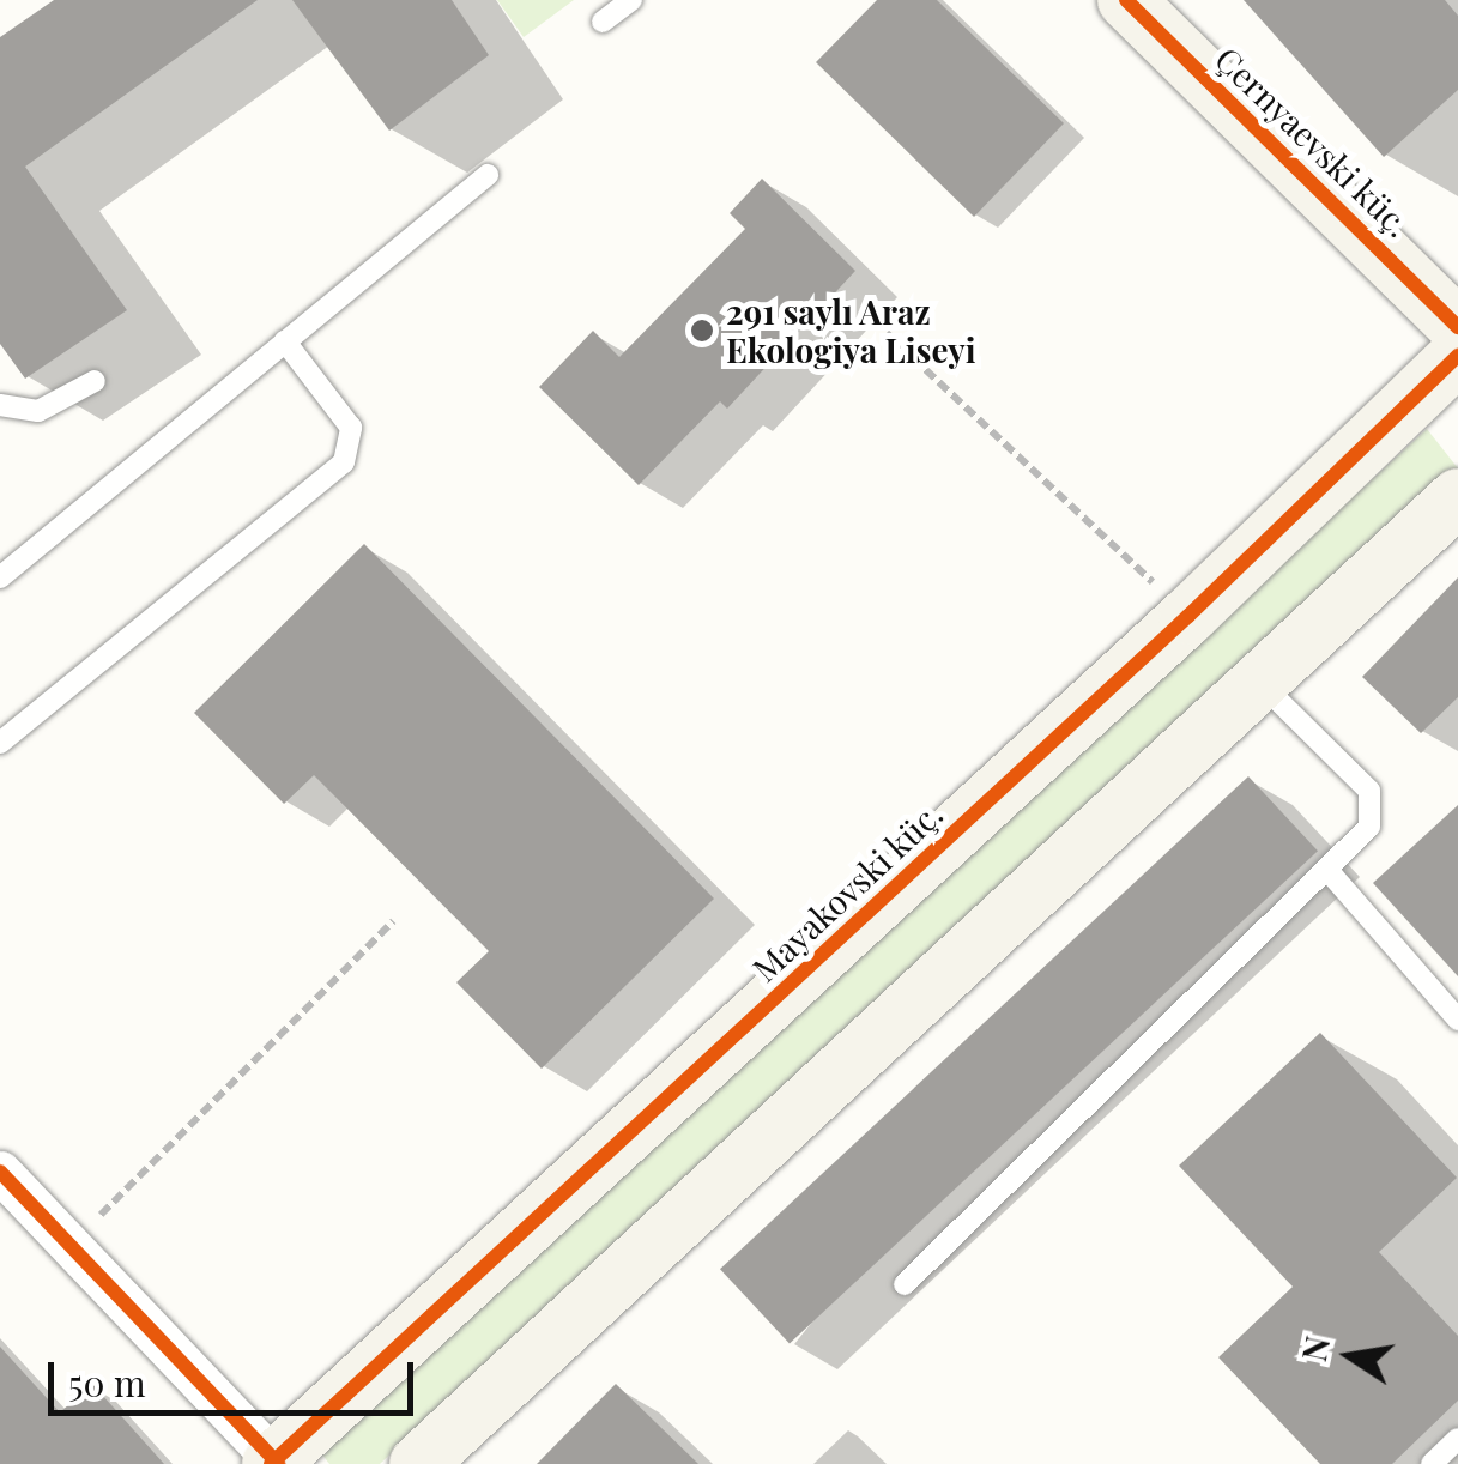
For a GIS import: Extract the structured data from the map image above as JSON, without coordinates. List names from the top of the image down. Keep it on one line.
{"streets":{"street":["Çernyaevski küç.","Mayakovski küç."]},"places":["291 saylı Araz Ekologiya Liseyi"],"scale_bar":"50 m","north":"left"}
